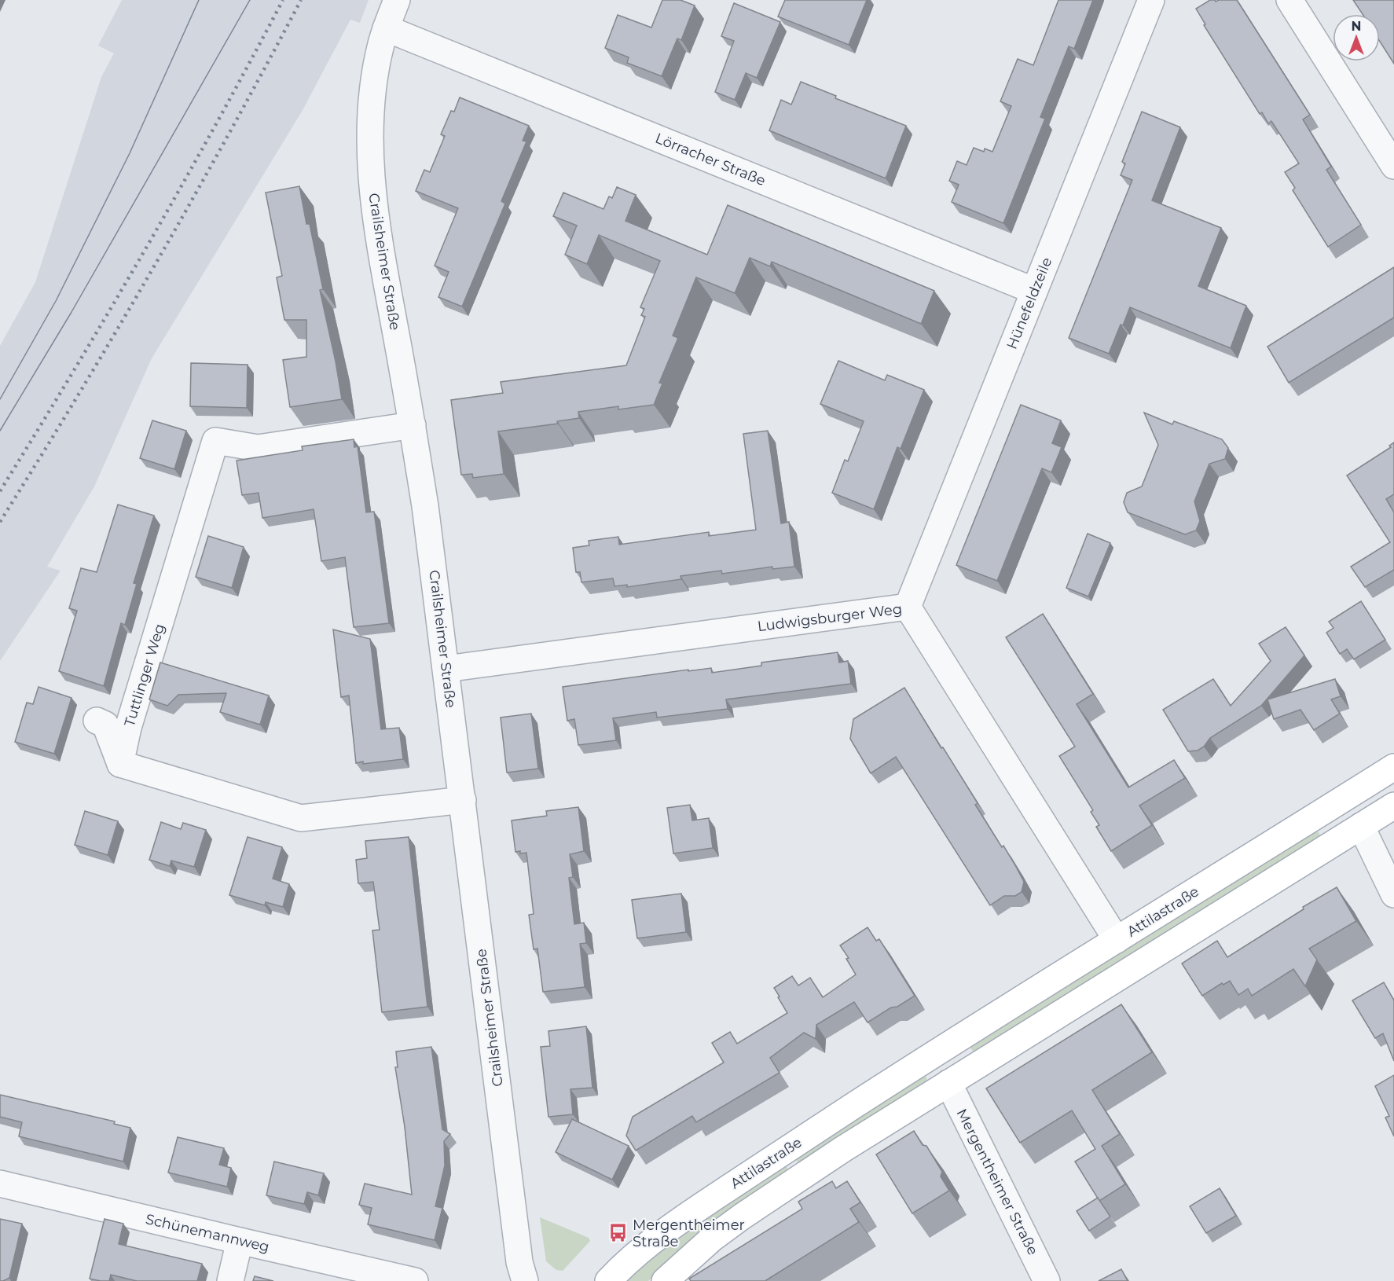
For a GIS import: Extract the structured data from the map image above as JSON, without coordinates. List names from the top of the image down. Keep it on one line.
{"streets":{"main road":["Attilastraße"],"street":["Lörracher Straße","Crailsheimer Straße","Hünefeldzeile","Ludwigsburger Weg","Tuttlinger Weg","Mergentheimer Straße","Schünemannweg"]},"crossings":[["Lörracher Straße","Crailsheimer Straße"],["Lörracher Straße","Hünefeldzeile"],["Crailsheimer Straße","Ludwigsburger Weg"],["Crailsheimer Straße","Tuttlinger Weg"],["Hünefeldzeile","Ludwigsburger Weg"],["Ludwigsburger Weg","Attilastraße"]],"places":{"bus stop":["Mergentheimer Straße"]},"north":"top"}
